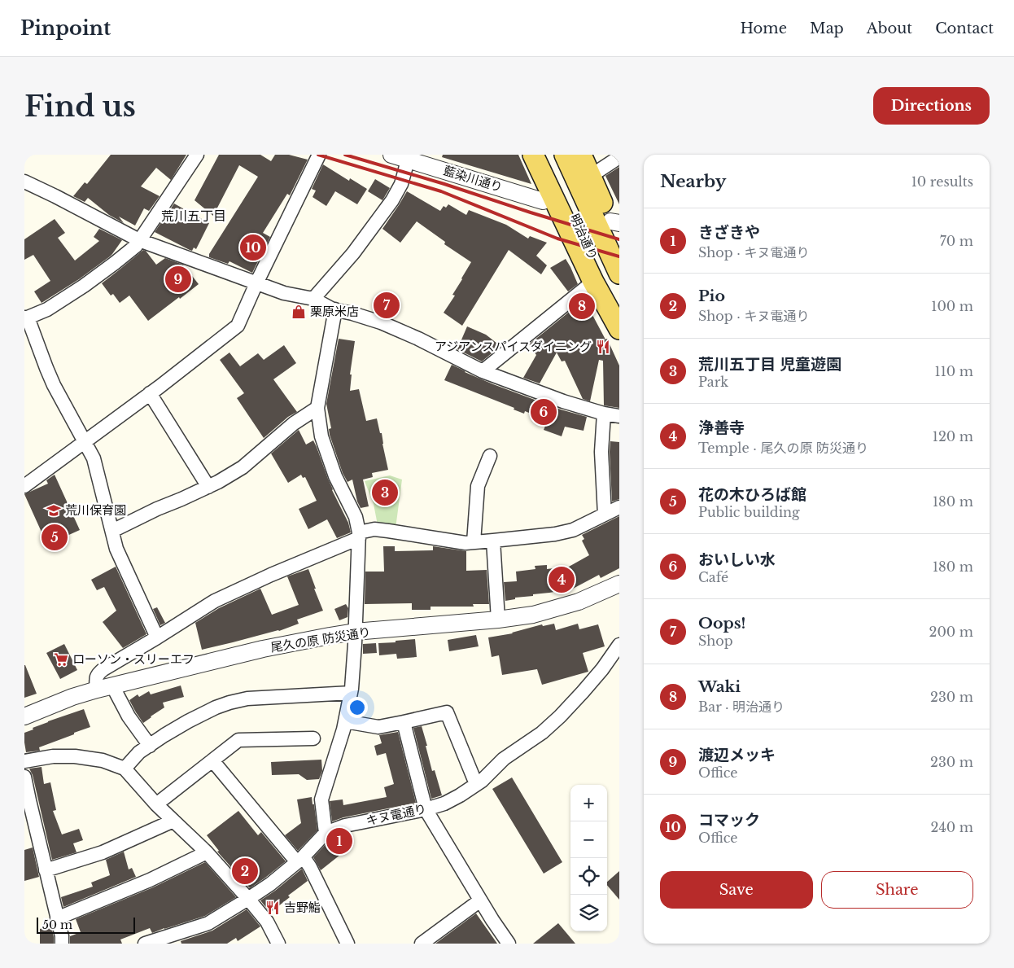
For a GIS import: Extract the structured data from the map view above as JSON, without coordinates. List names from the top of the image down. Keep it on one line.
{"streets":{"main road":["明治通り"],"street":["藍染川通り","尾久の原 防災通り","キヌ電通り"]},"districts":["荒川五丁目"],"places":{"shop":["栗原米店"],"restaurant":["アジアンスパイスダイニング","吉野鮨"],"school or university":["荒川保育園"],"supermarket":["ローソン・スリーエフ"]},"scale_bar":"50 m","page":{"header":"Pinpoint","nav":["Home","Map","About","Contact"],"buttons":["Directions",["Save","Share"]],"title":"Find us","heading":["Nearby","10 results"],"list":[{"mark":"1","name":"きざきや","note":"Shop · キヌ電通り","value":"70 m"},{"mark":"2","name":"Pio","note":"Shop · キヌ電通り","value":"100 m"},{"mark":"3","name":"荒川五丁目 児童遊園","note":"Park","value":"110 m"},{"mark":"4","name":"浄善寺","note":"Temple · 尾久の原 防災通り","value":"120 m"},{"mark":"5","name":"花の木ひろば館","note":"Public building","value":"180 m"},{"mark":"6","name":"おいしい水","note":"Café","value":"180 m"},{"mark":"7","name":"Oops!","note":"Shop","value":"200 m"},{"mark":"8","name":"Waki","note":"Bar · 明治通り","value":"230 m"},{"mark":"9","name":"渡辺メッキ","note":"Office","value":"230 m"},{"mark":"10","name":"コマック","note":"Office","value":"240 m"}],"pins":["10","9","7","8","6","3","5","4","1","2"],"map_buttons":["+","−"],"scale":"50 m"}}
